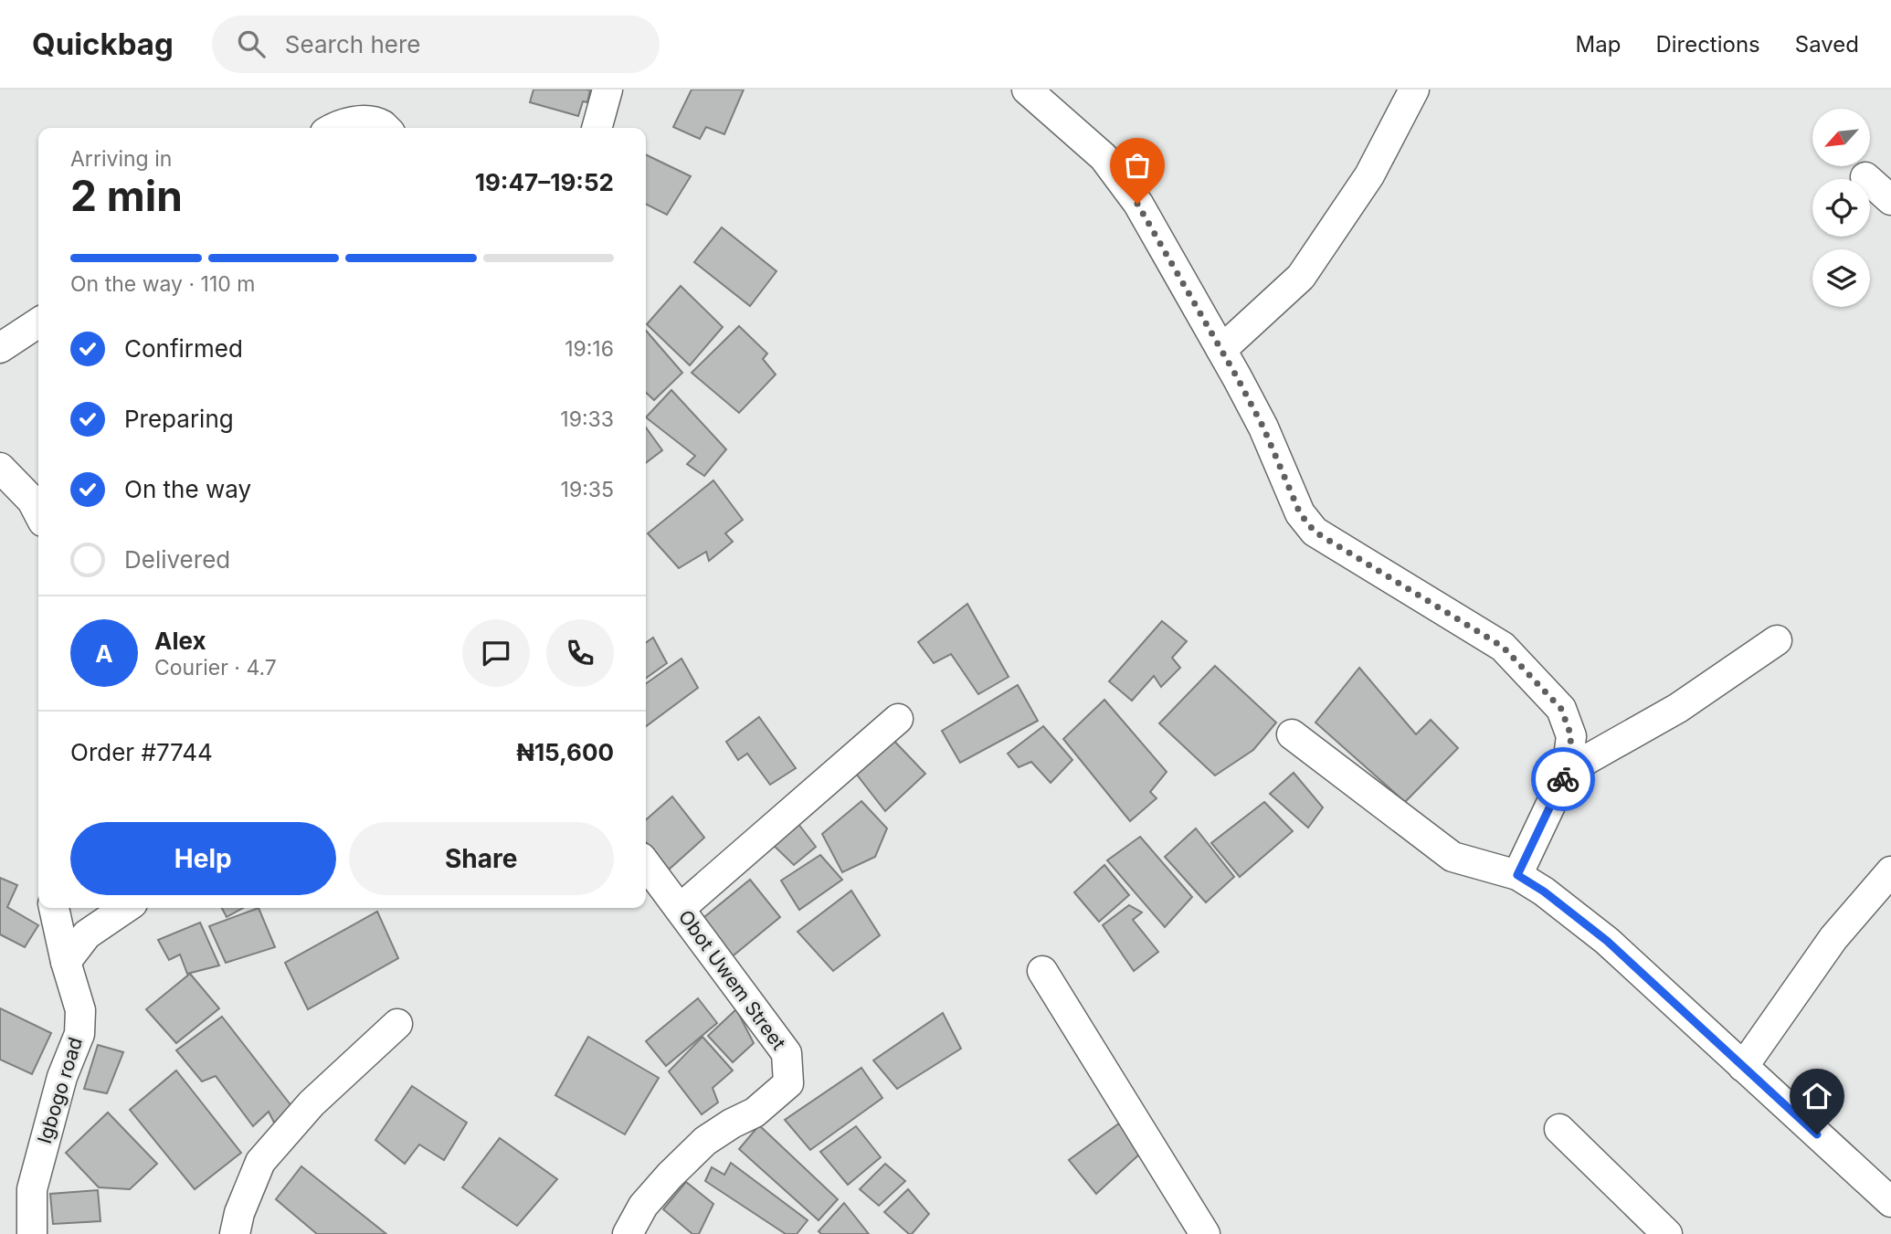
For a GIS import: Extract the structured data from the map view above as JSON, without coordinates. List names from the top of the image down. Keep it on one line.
{"streets":{"street":["Obot Uwem Street","Igbogo road"]},"north":"bottom left","page":{"header":"Quickbag","search":"Search here","nav":["Map","Directions","Saved"],"heading":["2 min","Arriving in","19:47–19:52"],"panel":["Alex","Courier · 4.7","Order #7744","₦15,600"],"bar":"On the way · 110 m","list":[["Confirmed","19:16"],["Preparing","19:33"],["On the way","19:35"],"Delivered"],"round":"A","buttons":["Help","Share"]}}
